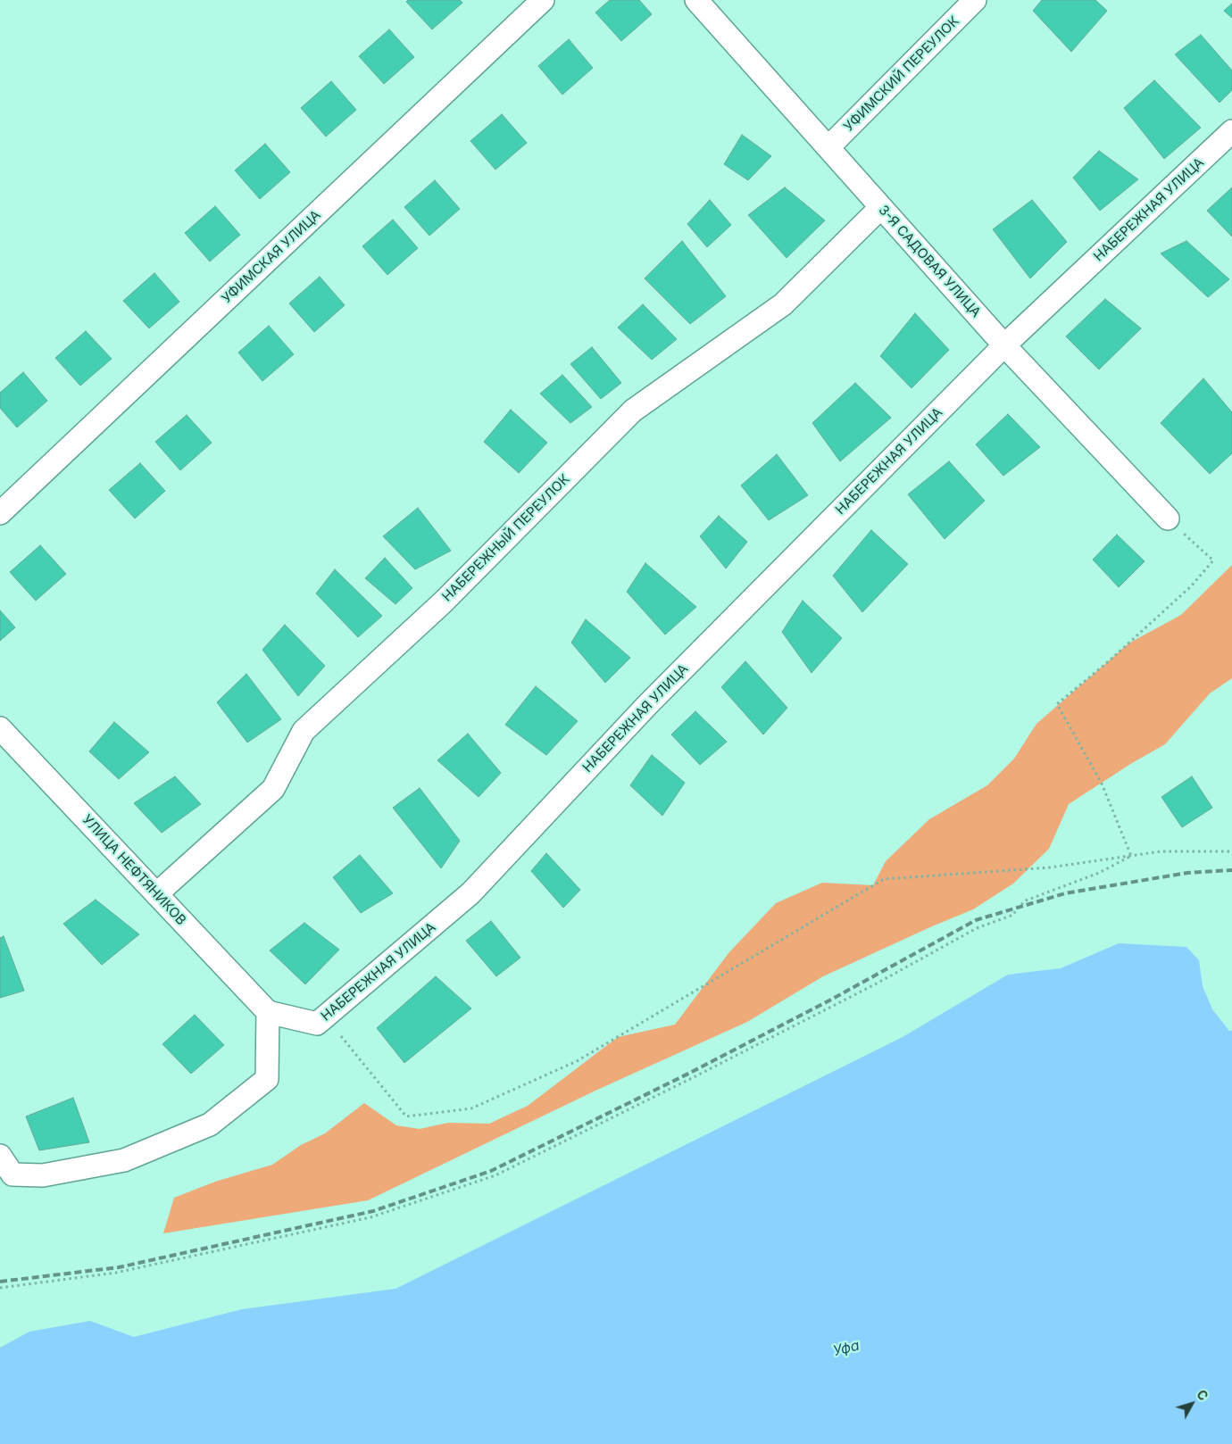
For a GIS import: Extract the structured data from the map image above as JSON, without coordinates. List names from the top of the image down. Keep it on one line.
{"streets":{"street":["УФИМСКИЙ ПЕРЕУЛОК","НАБЕРЕЖНАЯ УЛИЦА","УФИМСКАЯ УЛИЦА","3-Я САДОВАЯ УЛИЦА","НАБЕРЕЖНЫЙ ПЕРЕУЛОК","УЛИЦА НЕФТЯНИКОВ"]},"crossings":[["УФИМСКИЙ ПЕРЕУЛОК","3-Я САДОВАЯ УЛИЦА"],["НАБЕРЕЖНАЯ УЛИЦА","3-Я САДОВАЯ УЛИЦА"],["НАБЕРЕЖНАЯ УЛИЦА","УЛИЦА НЕФТЯНИКОВ"],["3-Я САДОВАЯ УЛИЦА","НАБЕРЕЖНЫЙ ПЕРЕУЛОК"],["НАБЕРЕЖНЫЙ ПЕРЕУЛОК","УЛИЦА НЕФТЯНИКОВ"]],"water":["Уфа"],"north":"top right"}
